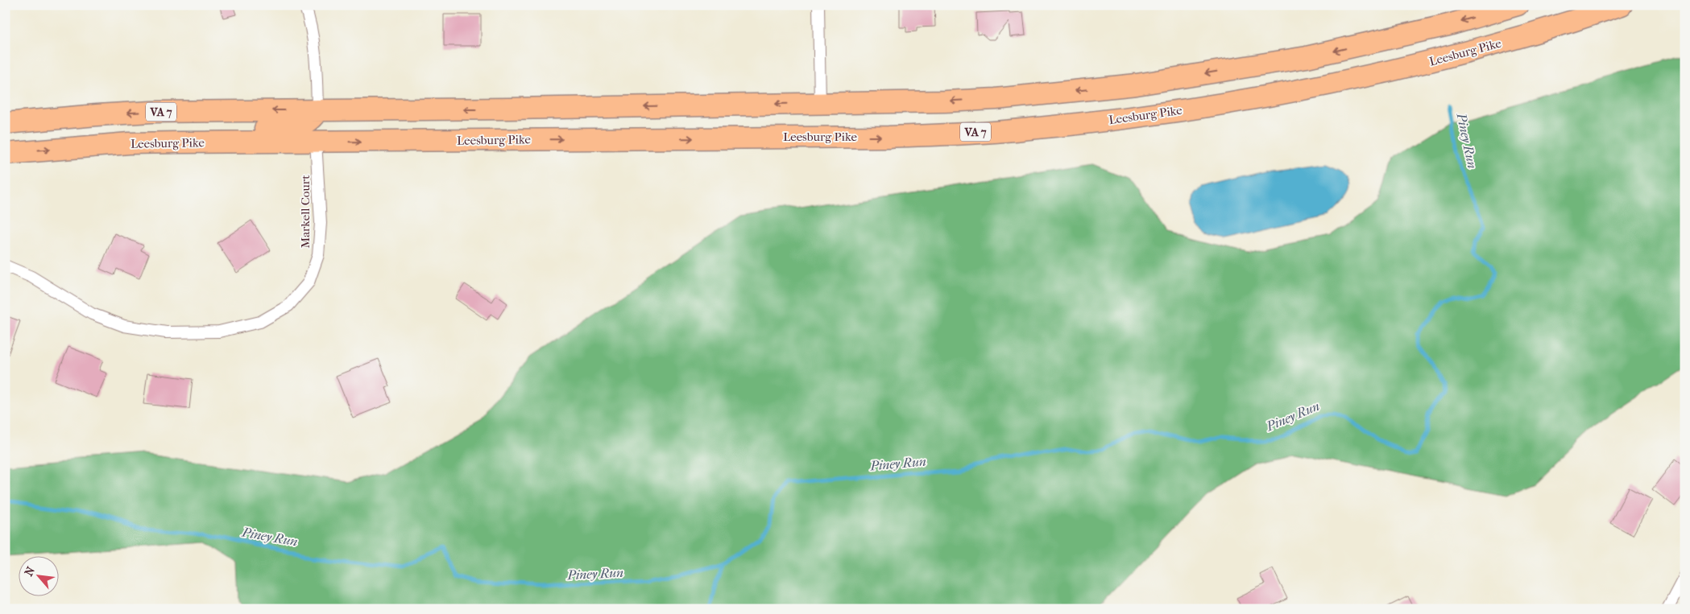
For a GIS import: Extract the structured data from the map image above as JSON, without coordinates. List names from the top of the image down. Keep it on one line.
{"streets":{"highway":["Leesburg Pike","VA 7"],"street":["Markell Court"]},"crossings":[["Leesburg Pike","Markell Court"]],"water":["Piney Run"],"north":"top left"}
